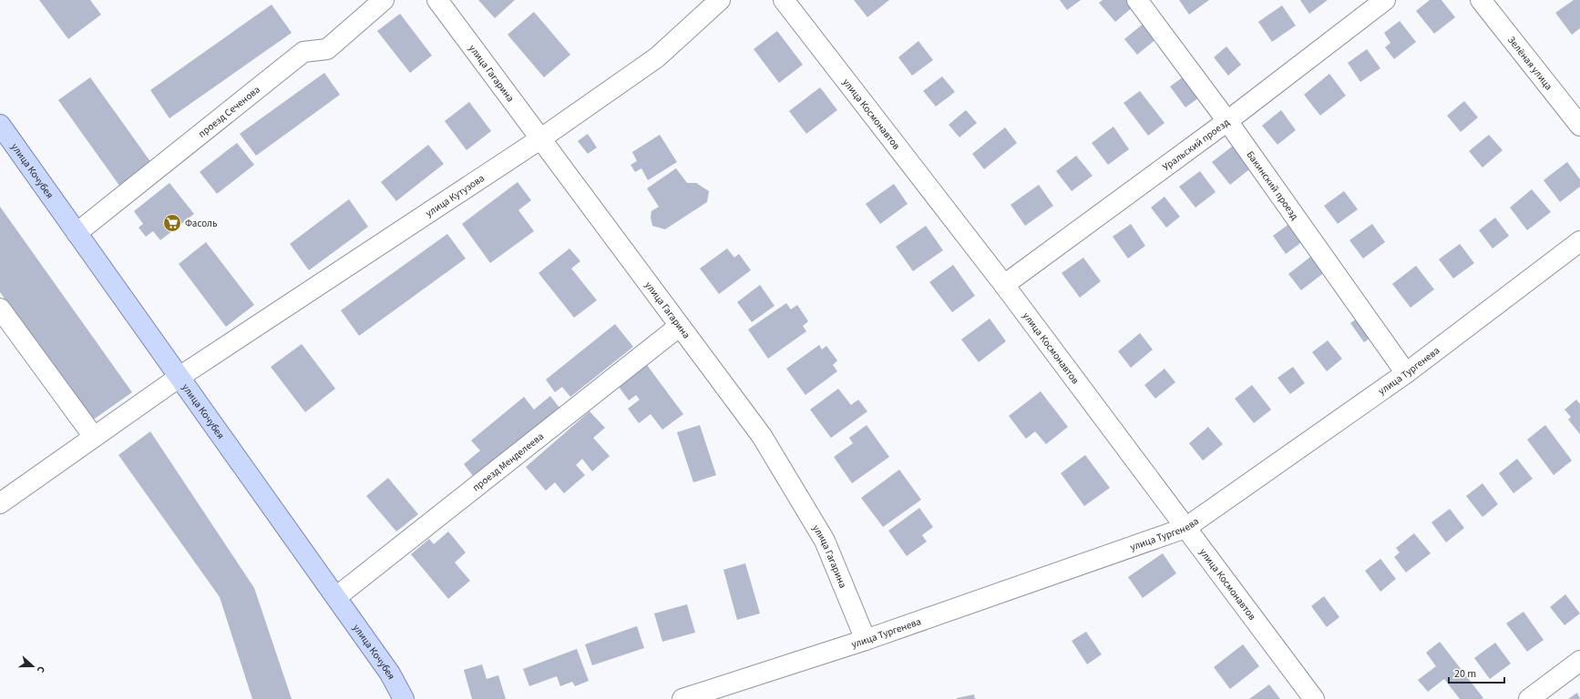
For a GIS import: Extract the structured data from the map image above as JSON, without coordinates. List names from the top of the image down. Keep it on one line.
{"streets":{"main road":["улица Кочубея"],"street":["Зелёная улица","улица Гагарина","проезд Сеченова","улица Космонавтов","Уральский проезд","Бакинский проезд","улица Кутузова","улица Тургенева","проезд Менделеева"]},"crossings":[["улица Гагарина","улица Кутузова"],["улица Гагарина","улица Тургенева"],["улица Гагарина","проезд Менделеева"],["проезд Сеченова","улица Кочубея"],["улица Космонавтов","Уральский проезд"],["улица Космонавтов","улица Тургенева"],["Уральский проезд","Бакинский проезд"],["улица Кочубея","улица Кутузова"],["улица Кочубея","проезд Менделеева"],["Бакинский проезд","улица Тургенева"]],"places":{"supermarket":["Фасоль"]},"scale_bar":"20 m","north":"right"}
